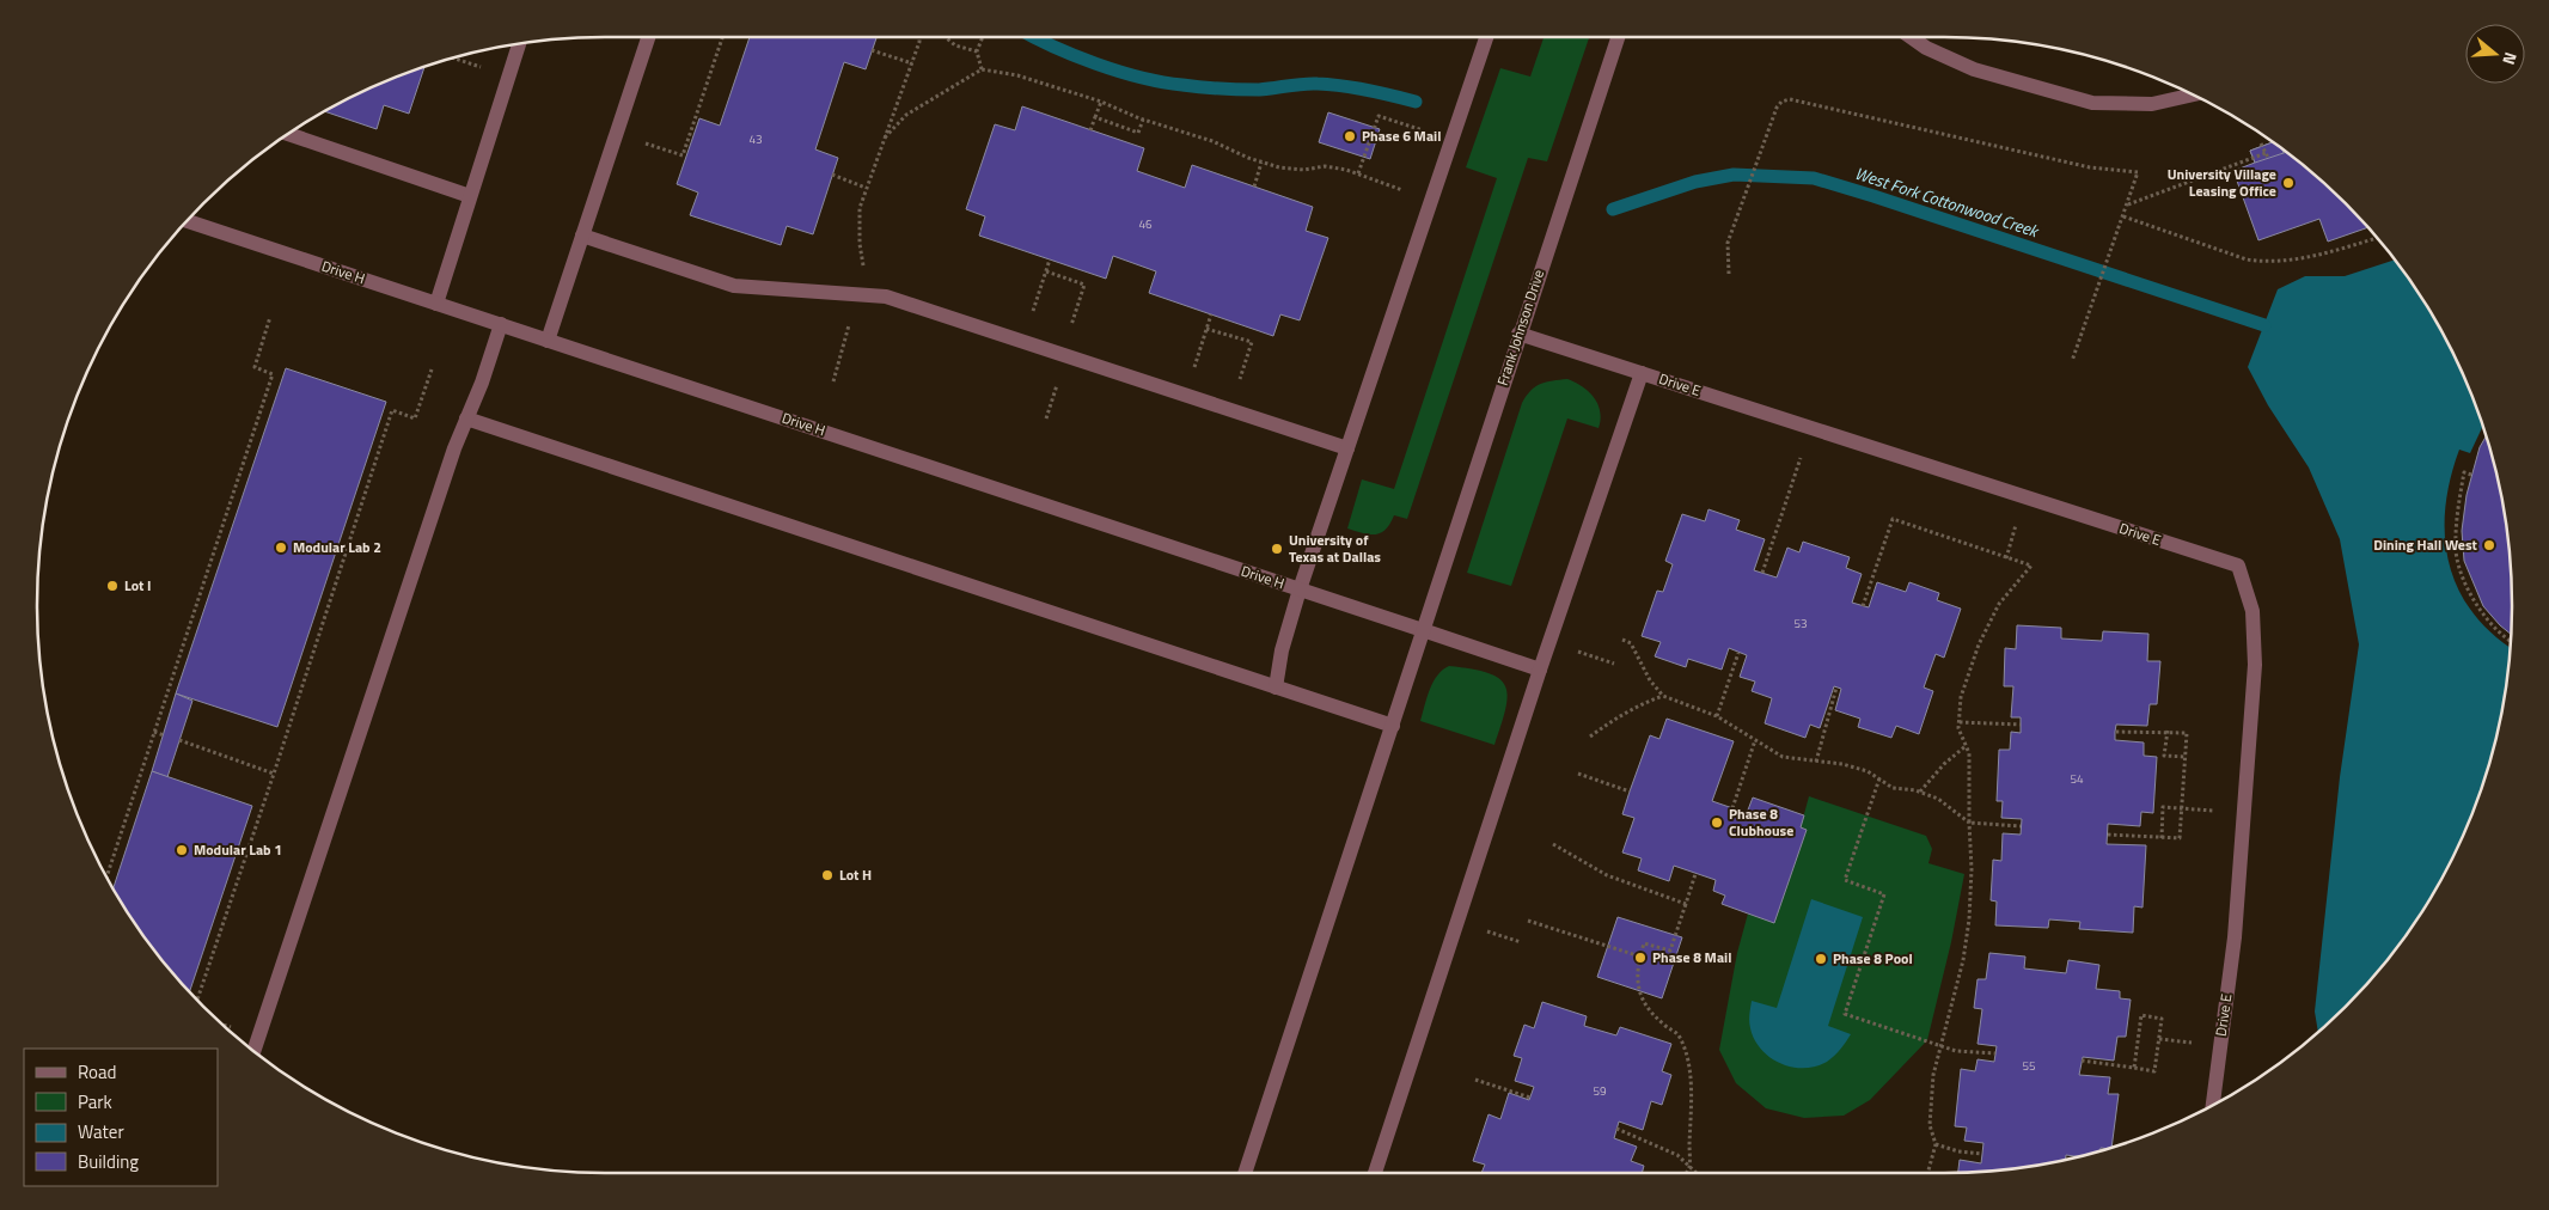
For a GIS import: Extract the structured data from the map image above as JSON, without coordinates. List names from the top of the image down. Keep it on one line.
{"streets":{"street":["Drive H","Frank Johnson Drive","Drive E"]},"crossings":[["Drive H","Frank Johnson Drive"],["Frank Johnson Drive","Drive E"]],"water":["West Fork Cottonwood Creek"],"places":["Phase 6 Mail","University Village Leasing Office","Dining Hall West","Modular Lab 2","University of Texas at Dallas","Lot I","Phase 8 Clubhouse","Modular Lab 1","Lot H","Phase 8 Mail","Phase 8 Pool"],"house_numbers":["43","46","53","54","55","59"],"legend":["Road","Park","Water","Building"],"north":"right"}
